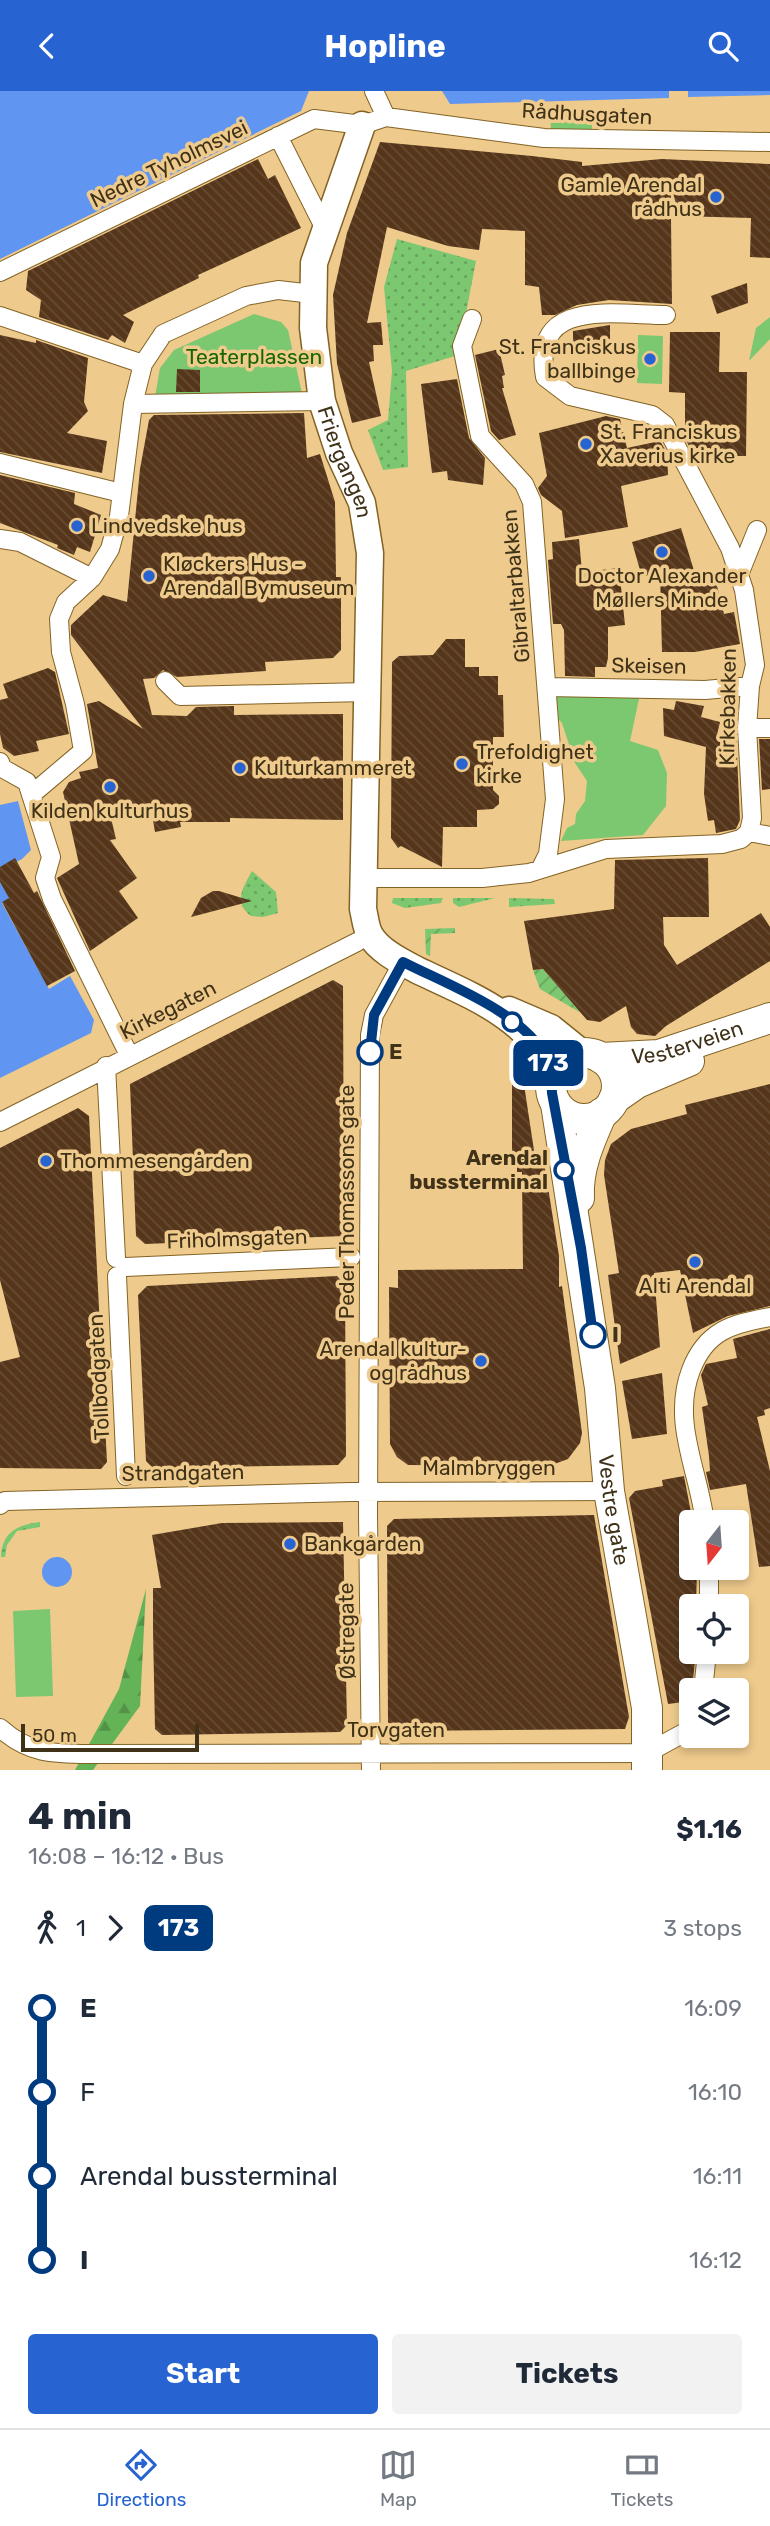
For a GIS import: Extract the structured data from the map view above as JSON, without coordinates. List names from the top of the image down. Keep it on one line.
{"streets":{"main road":["Vesterveien","Vestre gate"],"street":["Rådhusgaten","Nedre Tyholmsvei","Friergangen","Gibraltarbakken","Skeisen","Kirkebakken","Kirkegaten","Peder Thomassons gate","Friholmsgaten","Tollbodgaten","Malmbryggen","Strandgaten","Østregate","Torvgaten"]},"crossings":[["Rådhusgaten","Nedre Tyholmsvei"],["Rådhusgaten","Friergangen"],["Nedre Tyholmsvei","Friergangen"],["Friergangen","Kirkegaten"],["Gibraltarbakken","Skeisen"],["Skeisen","Kirkebakken"],["Kirkegaten","Tollbodgaten"],["Vesterveien","Vestre gate"],["Peder Thomassons gate","Malmbryggen"],["Peder Thomassons gate","Strandgaten"],["Peder Thomassons gate","Østregate"],["Friholmsgaten","Tollbodgaten"],["Malmbryggen","Strandgaten"],["Malmbryggen","Vestre gate"],["Malmbryggen","Østregate"],["Strandgaten","Østregate"],["Vestre gate","Torvgaten"],["Østregate","Torvgaten"]],"parks":["Teaterplassen"],"places":["Gamle Arendal rådhus","St. Franciskus ballbinge","St. Franciskus Xaverius kirke","Lindvedske hus","Doctor Alexander Møllers Minde","Kløckers Hus - Arendal Bymuseum","Trefoldighet kirke","Kulturkammeret","Kilden kulturhus","E","Thommesengården","Arendal bussterminal","Alti Arendal","I","Arendal kultur- og rådhus","Bankgården"],"lines":["bus line 173"],"scale_bar":"50 m","north":"bottom","page":{"header":"Hopline","on_map":"173","scale":"50 m","heading":["4 min","16:08 – 16:12 · Bus","$1.16"],"legs":["1","173","3 stops"],"list":[{"name":"E","value":"16:09"},{"name":"F","value":"16:10"},{"name":"Arendal bussterminal","value":"16:11"},{"name":"I","value":"16:12"}],"buttons":["Start","Tickets"],"tabs":["Directions","Map","Tickets"]}}
